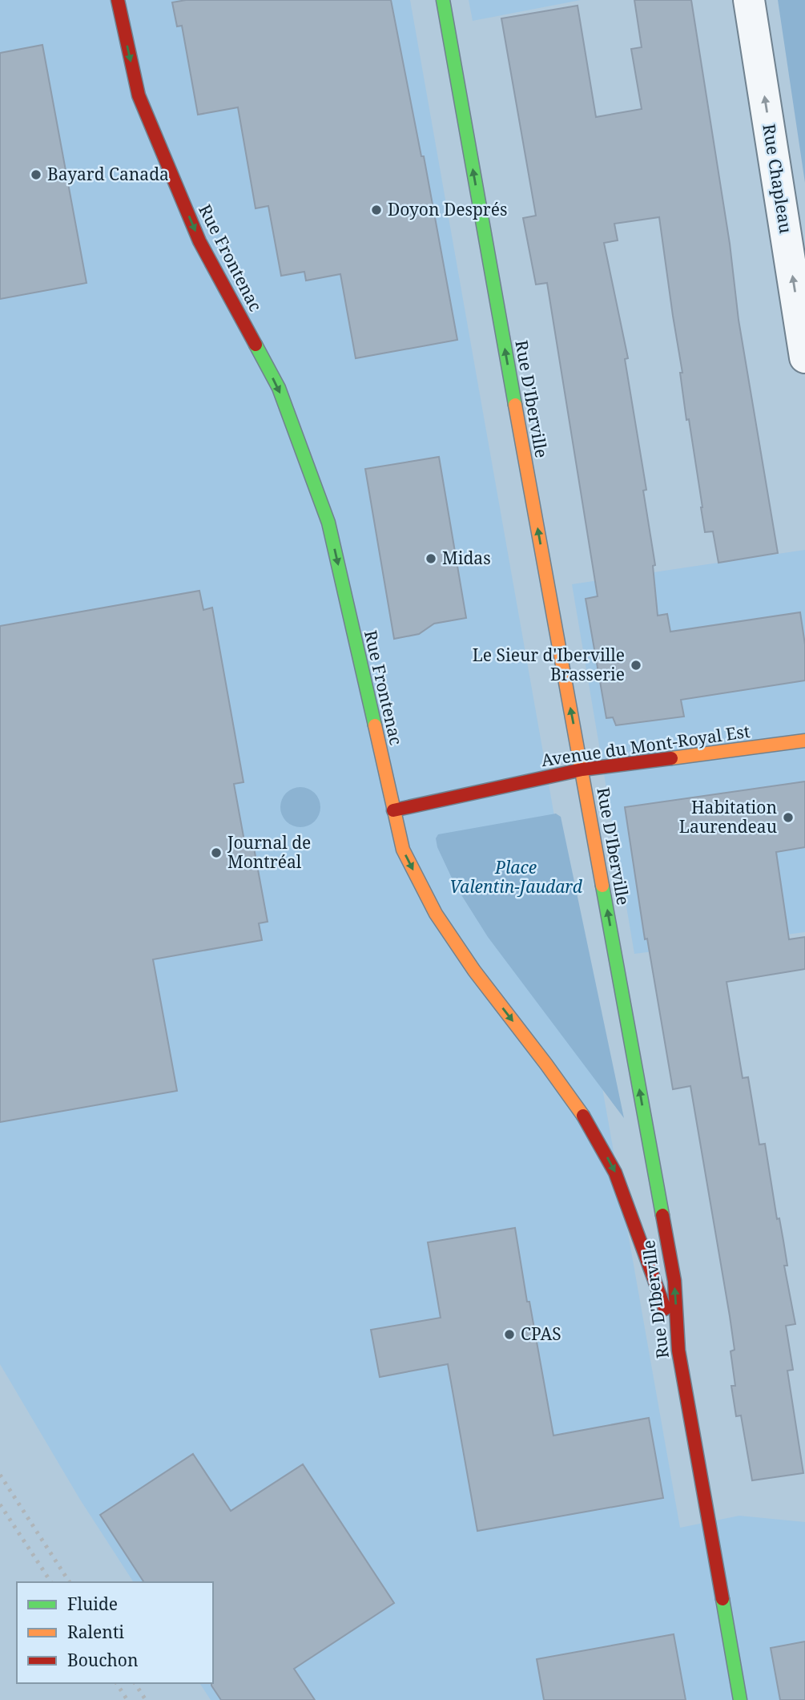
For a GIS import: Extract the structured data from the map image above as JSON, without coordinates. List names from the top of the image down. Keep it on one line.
{"streets":{"main road":["Rue Frontenac","Rue D'Iberville","Avenue du Mont-Royal Est"],"street":["Rue Chapleau"]},"crossings":[["Rue Frontenac","Rue D'Iberville"],["Rue Frontenac","Avenue du Mont-Royal Est"],["Rue D'Iberville","Avenue du Mont-Royal Est"]],"one_way":["Rue Chapleau","Rue Frontenac","Rue D'Iberville"],"parks":["Place Valentin-Jaudard"],"places":["Bayard Canada","Doyon Després","Midas","Le Sieur d'Iberville Brasserie","Habitation Laurendeau","Journal de Montréal","CPAS"],"legend":["Fluide","Ralenti","Bouchon"]}
